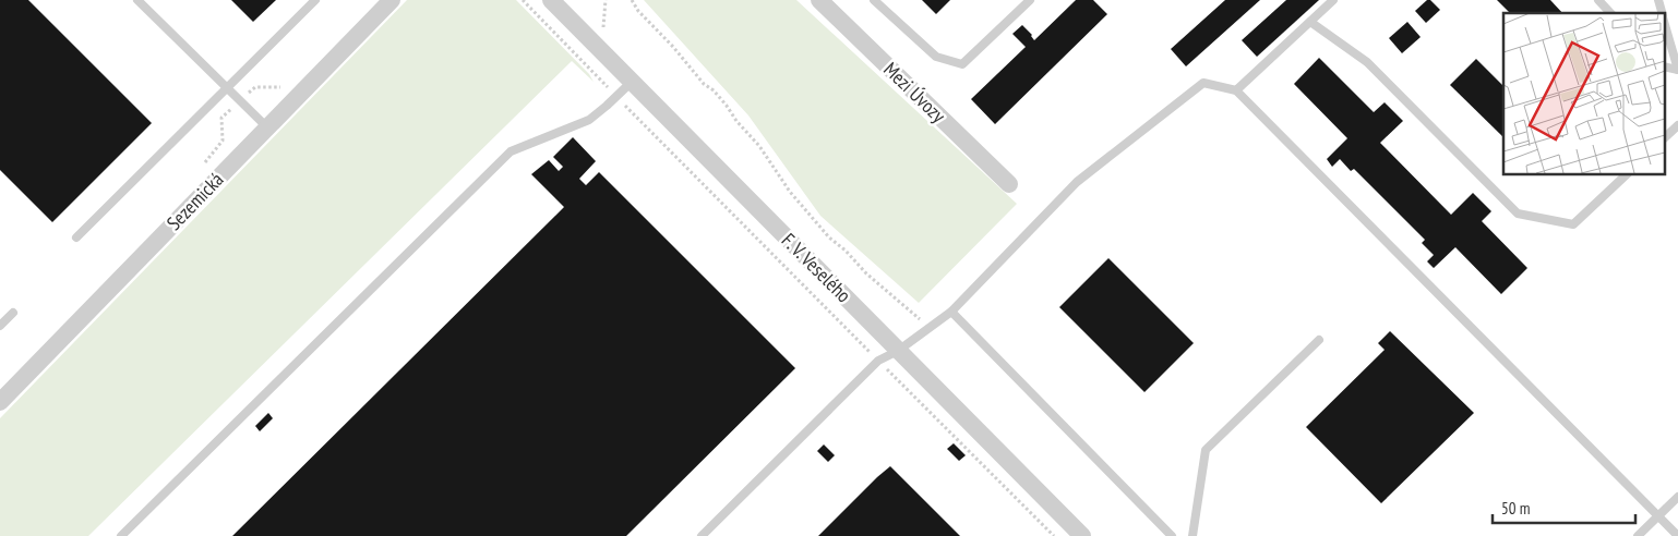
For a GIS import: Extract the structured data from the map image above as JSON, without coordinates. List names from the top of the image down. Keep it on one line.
{"streets":{"street":["Mezi Úvozy","Sezemická","F. V. Veselého"]},"scale_bar":"50 m"}
